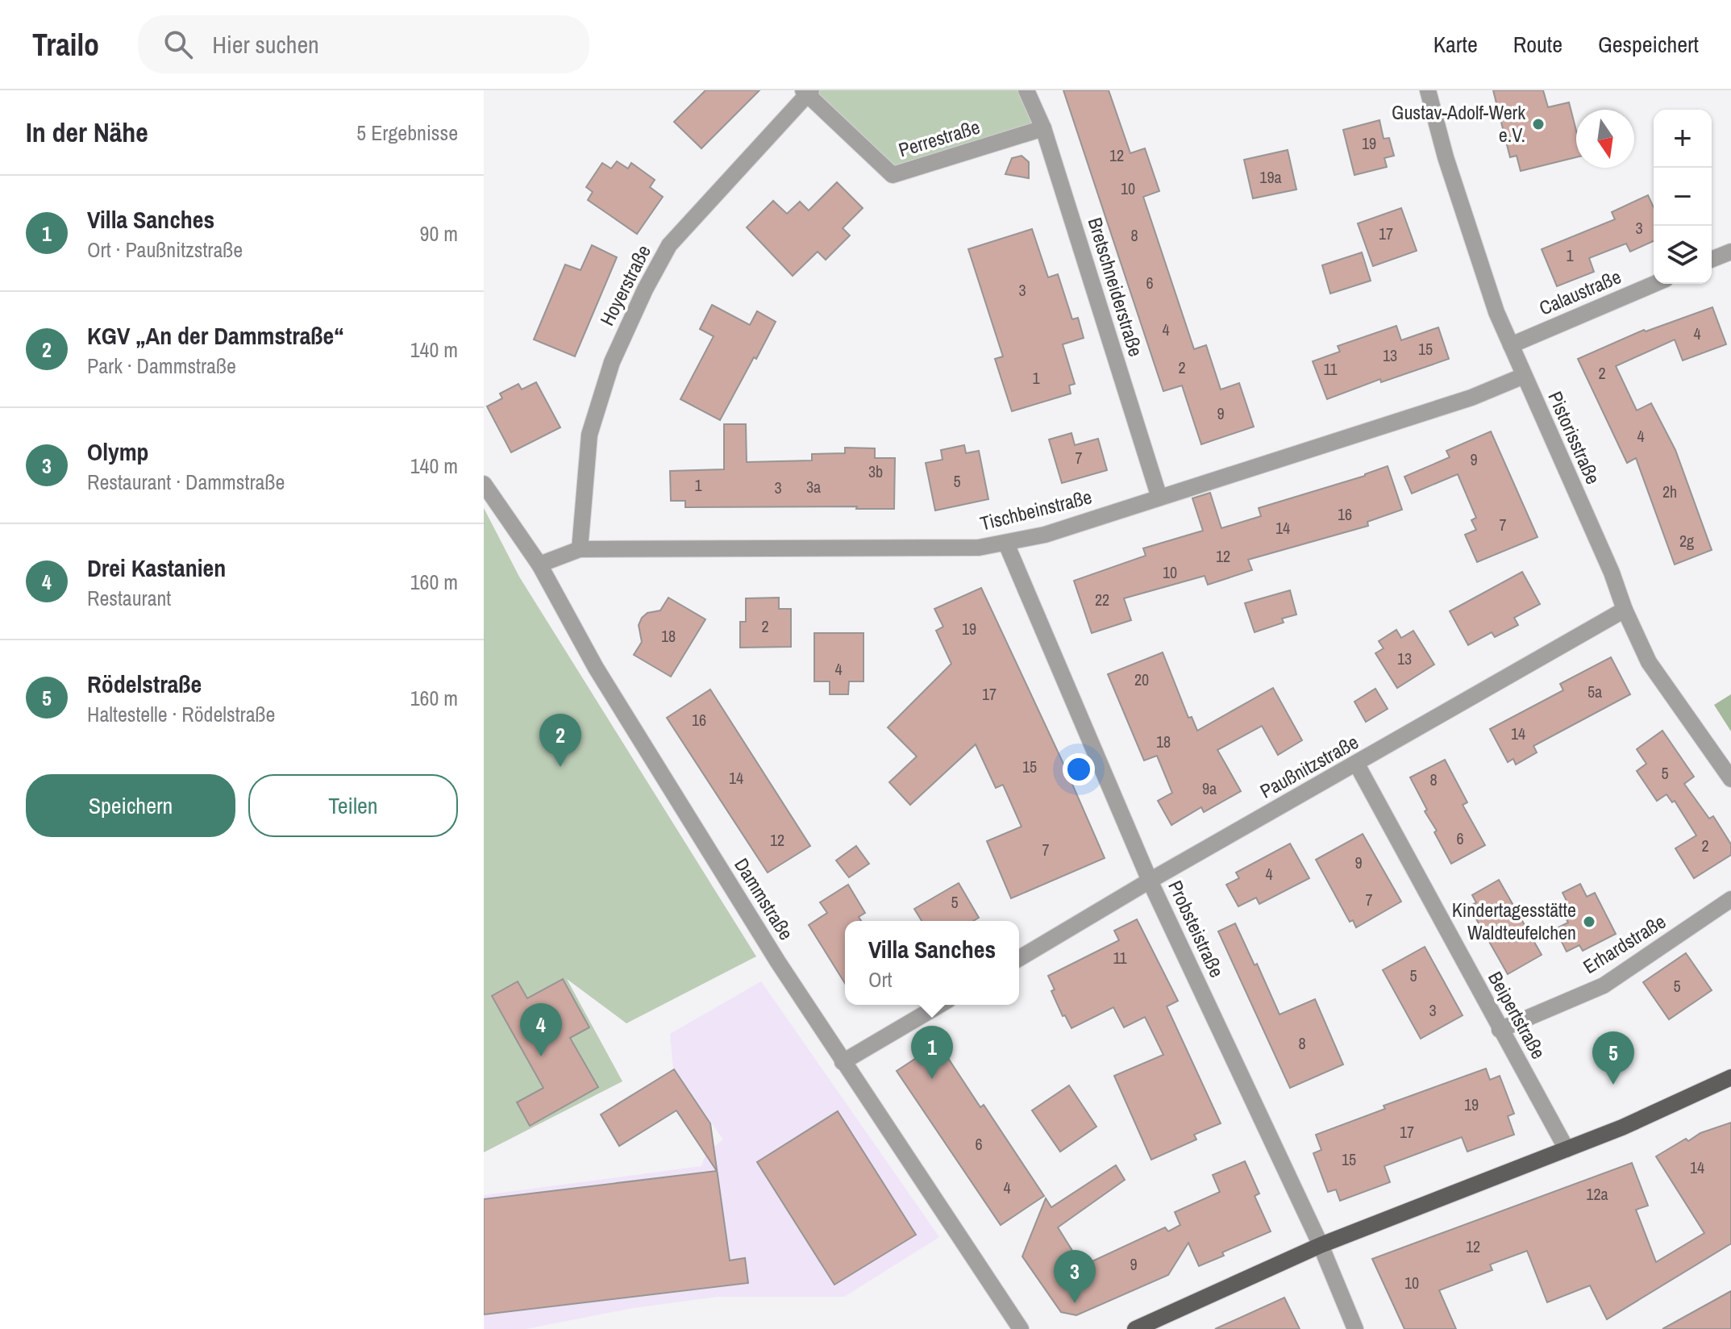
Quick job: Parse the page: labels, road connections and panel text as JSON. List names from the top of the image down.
{
  "streets": {
    "street": [
      "Perrestraße",
      "Hoyerstraße",
      "Bretschneiderstraße",
      "Calaustraße",
      "Pistorisstraße",
      "Tischbeinstraße",
      "Paußnitzstraße",
      "Dammstraße",
      "Probsteistraße",
      "Erhardstraße",
      "Beipertstraße"
    ]
  },
  "crossings": [
    ["Perrestraße", "Hoyerstraße"],
    ["Perrestraße", "Bretschneiderstraße"],
    ["Hoyerstraße", "Tischbeinstraße"],
    ["Bretschneiderstraße", "Tischbeinstraße"],
    ["Calaustraße", "Pistorisstraße"],
    ["Pistorisstraße", "Tischbeinstraße"],
    ["Pistorisstraße", "Paußnitzstraße"],
    ["Tischbeinstraße", "Dammstraße"],
    ["Tischbeinstraße", "Probsteistraße"],
    ["Paußnitzstraße", "Probsteistraße"],
    ["Paußnitzstraße", "Beipertstraße"],
    ["Erhardstraße", "Beipertstraße"]
  ],
  "places": ["Gustav-Adolf-Werk e.V.", "Kindertagesstätte Waldteufelchen"],
  "house_numbers": [
    "19",
    "12",
    "19a",
    "10",
    "3",
    "17",
    "8",
    "1",
    "6",
    "3",
    "4",
    "4",
    "15",
    "13",
    "2",
    "11",
    "2",
    "1",
    "9",
    "4",
    "7",
    "9",
    "3b",
    "5",
    "1",
    "3a",
    "3",
    "2h",
    "16",
    "7",
    "14",
    "2g",
    "12",
    "10",
    "22",
    "2",
    "19",
    "18",
    "13",
    "4",
    "20",
    "5a",
    "17",
    "16",
    "14",
    "18",
    "15",
    "5",
    "14",
    "8",
    "9a",
    "6",
    "12",
    "2",
    "7",
    "9",
    "4",
    "7",
    "5",
    "11",
    "5",
    "5",
    "3",
    "8",
    "19",
    "17",
    "6",
    "15",
    "14",
    "4",
    "12a",
    "12",
    "9",
    "10"
  ],
  "north": "bottom",
  "page": {
    "header": "Trailo",
    "search": "Hier suchen",
    "nav": ["Karte", "Route", "Gespeichert"],
    "heading": ["In der Nähe", "5 Ergebnisse"],
    "map_buttons": ["+", "−"],
    "list": [
      {
        "mark": "1",
        "name": "Villa Sanches",
        "note": "Ort · Paußnitzstraße",
        "value": "90 m"
      },
      {
        "mark": "2",
        "name": "KGV „An der Dammstraße“",
        "note": "Park · Dammstraße",
        "value": "140 m"
      },
      {
        "mark": "3",
        "name": "Olymp",
        "note": "Restaurant · Dammstraße",
        "value": "140 m"
      },
      {
        "mark": "4",
        "name": "Drei Kastanien",
        "note": "Restaurant",
        "value": "160 m"
      },
      {
        "mark": "5",
        "name": "Rödelstraße",
        "note": "Haltestelle · Rödelstraße",
        "value": "160 m"
      }
    ],
    "pins": [
      "2",
      "4",
      "1",
      "5",
      "3"
    ],
    "buttons": ["Speichern", "Teilen"],
    "popup": ["Villa Sanches", "Ort"]
  }
}
